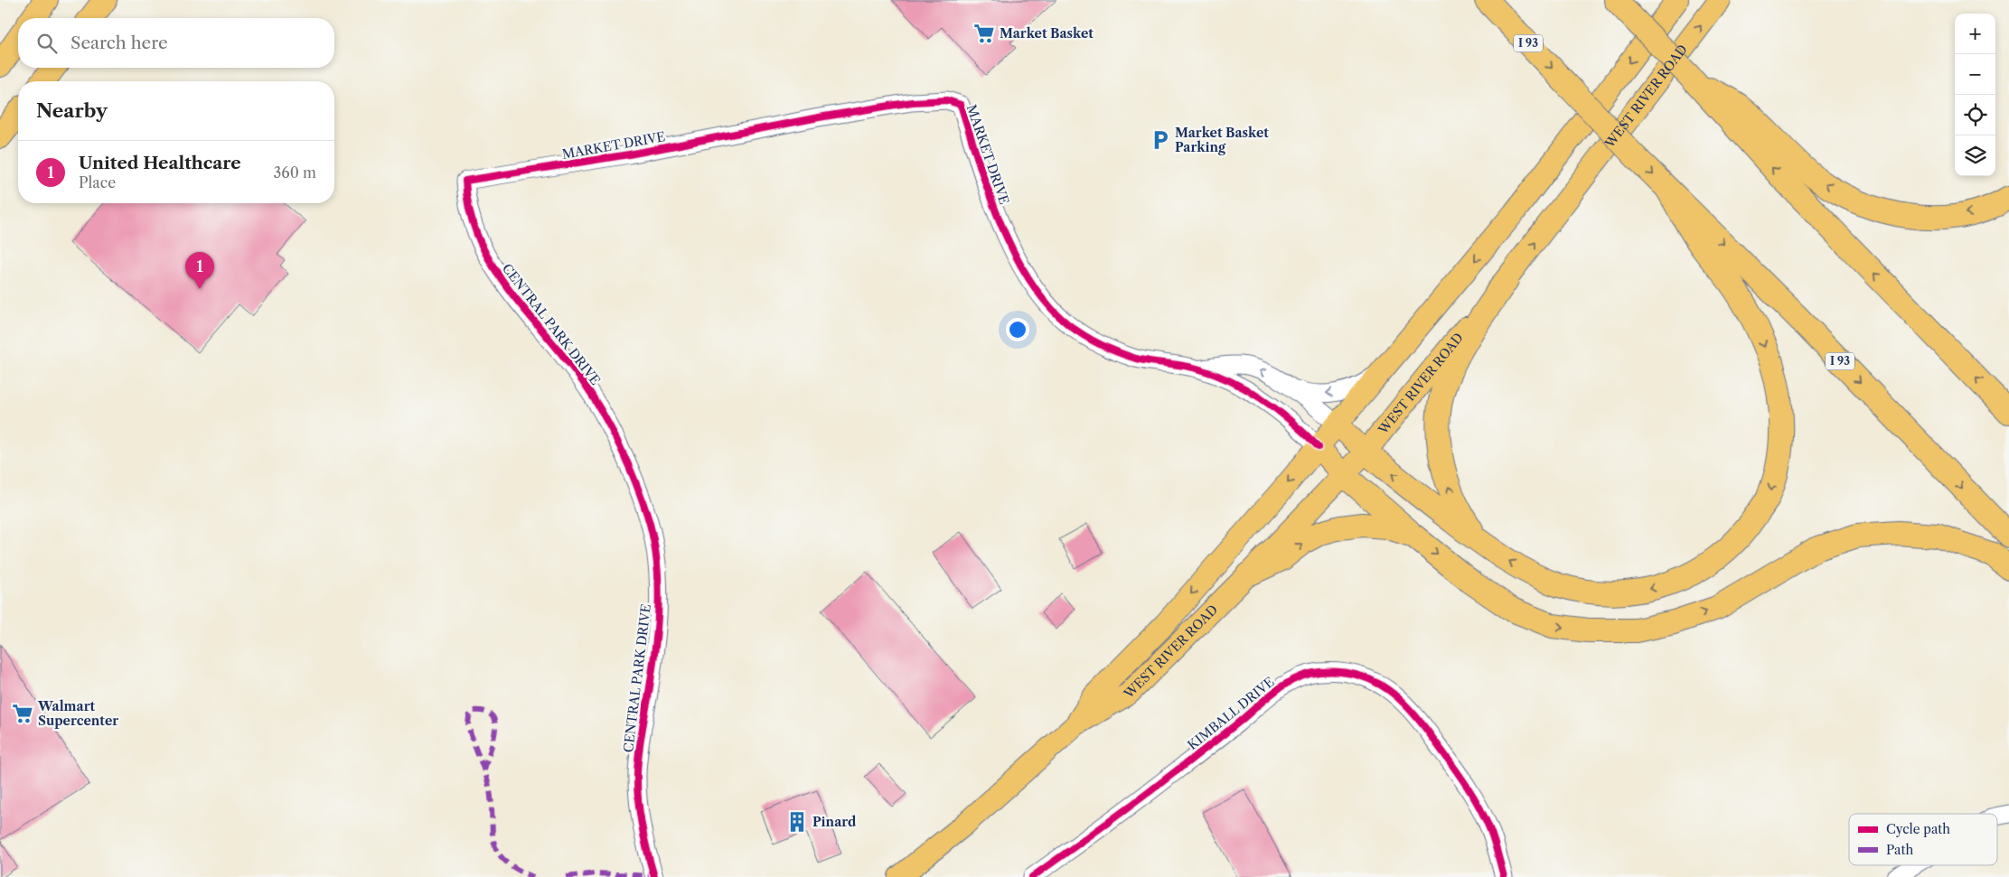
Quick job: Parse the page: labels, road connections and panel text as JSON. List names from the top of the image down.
{
  "streets": {
    "highway": ["I 93"],
    "main road": ["WEST RIVER ROAD"],
    "street": ["MARKET DRIVE", "CENTRAL PARK DRIVE", "KIMBALL DRIVE"]
  },
  "crossings": [
    ["WEST RIVER ROAD", "MARKET DRIVE"],
    ["MARKET DRIVE", "CENTRAL PARK DRIVE"]
  ],
  "places": {
    "supermarket": ["Market Basket", "Walmart Supercenter"],
    "parking": ["Market Basket Parking"],
    "building": ["Pinard"]
  },
  "legend": ["Cycle path", "Path"],
  "page": {
    "map_buttons": ["+", "−"],
    "search": "Search here",
    "heading": "Nearby",
    "list": [
      {
        "mark": "1",
        "name": "United Healthcare",
        "note": "Place",
        "value": "360 m"
      }
    ],
    "pins": "1"
  }
}
